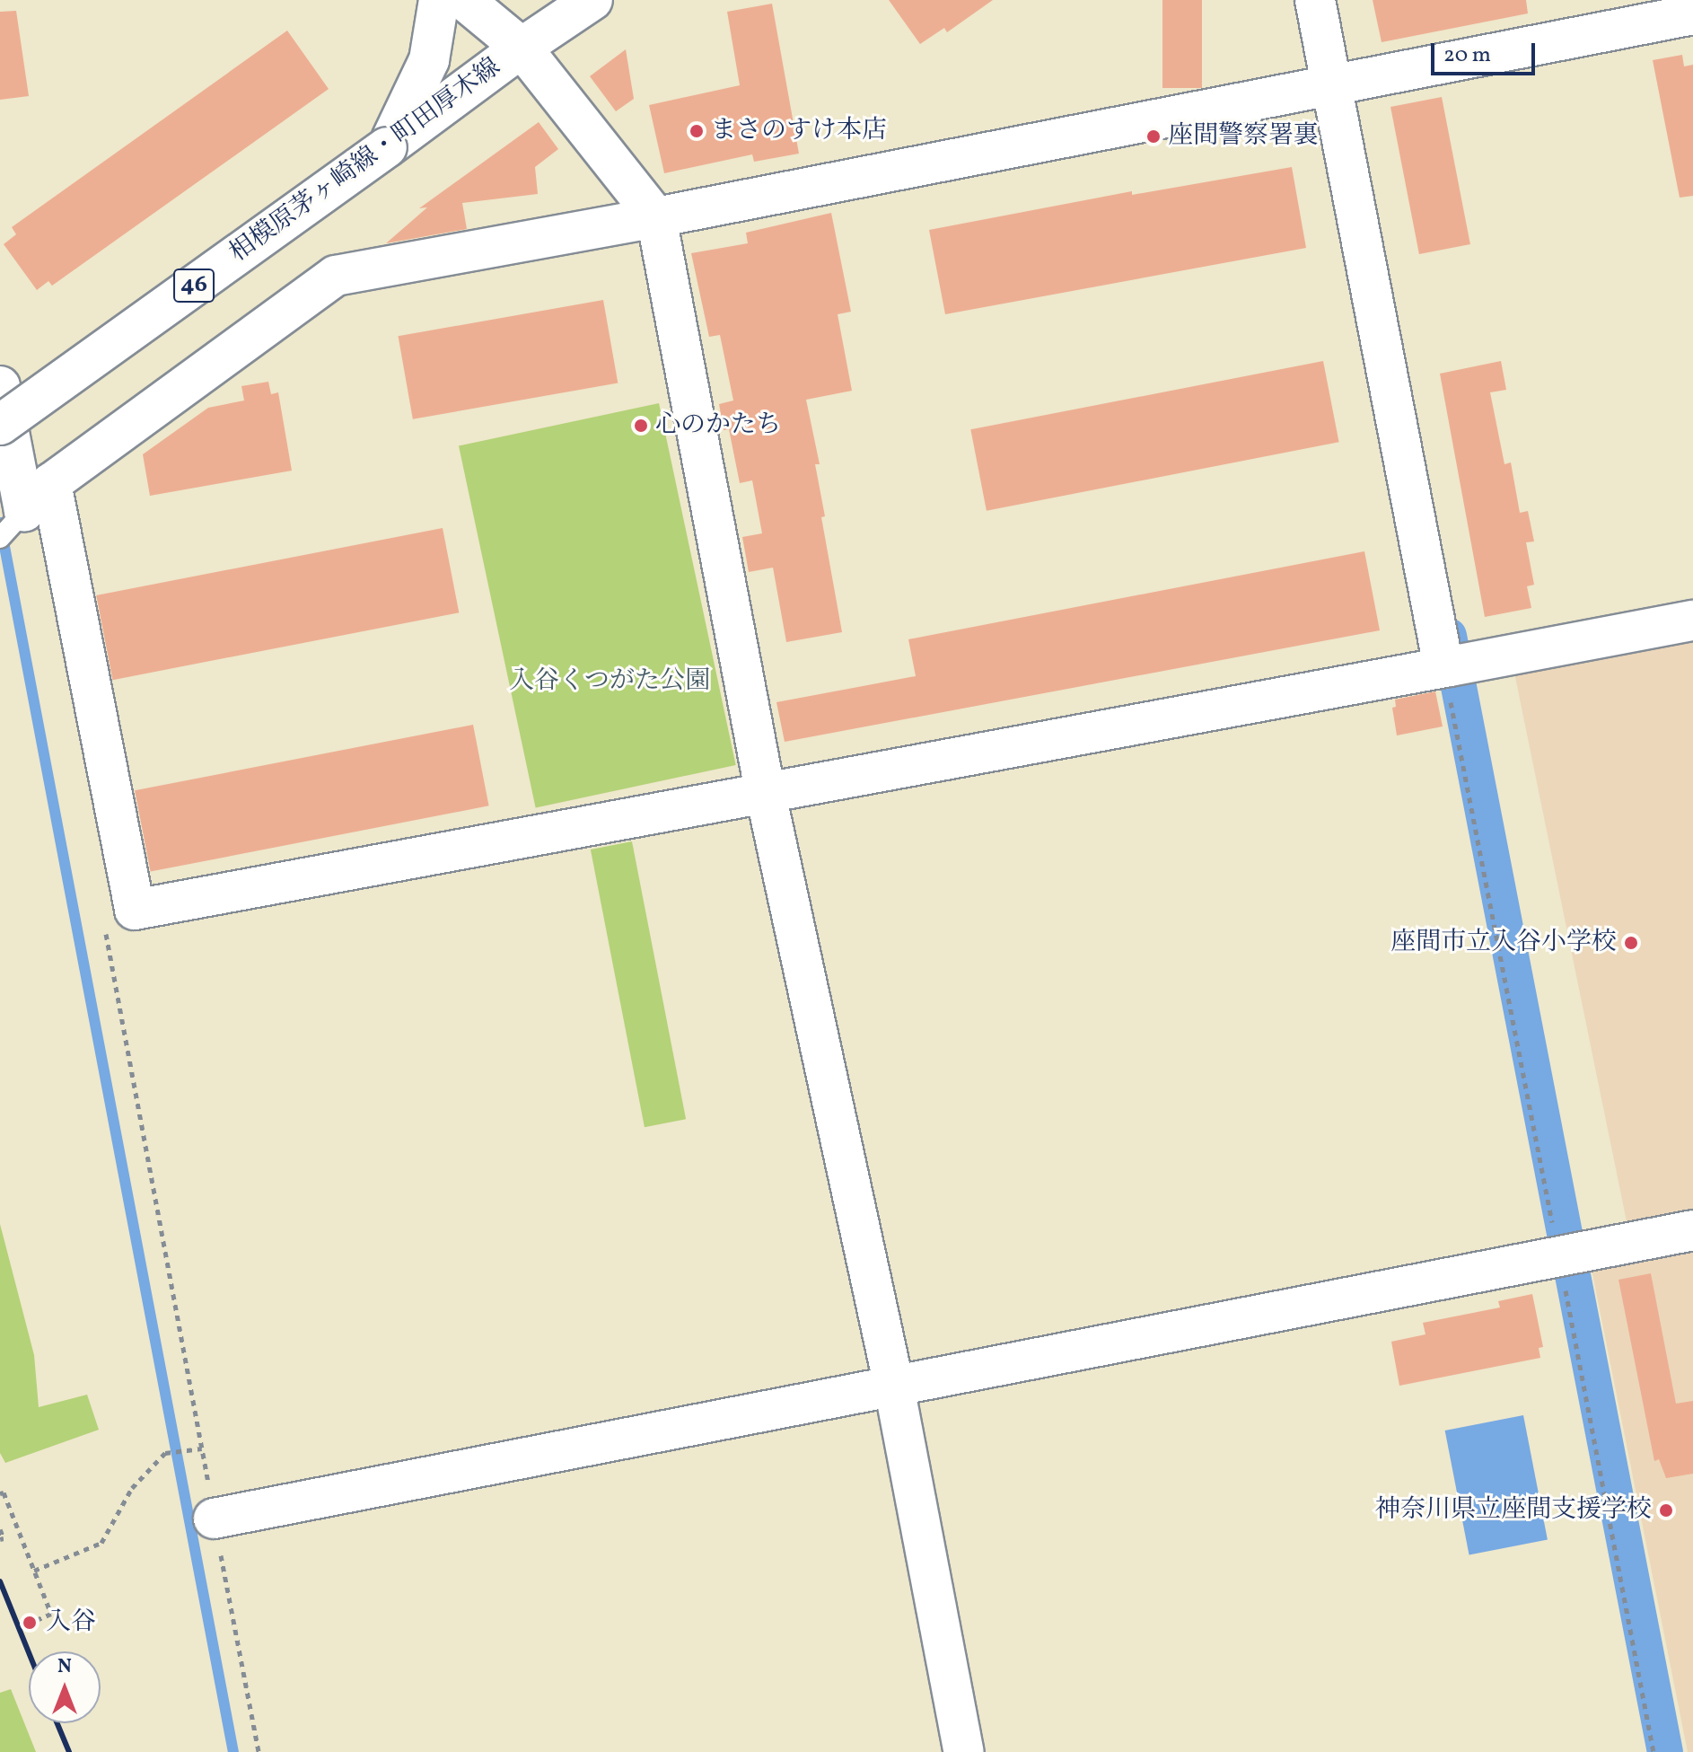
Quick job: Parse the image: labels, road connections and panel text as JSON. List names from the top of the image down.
{
  "streets": {
    "street": ["相模原茅ヶ崎線・町田厚木線", "46"]
  },
  "parks": ["入谷くつがた公園"],
  "places": [
    "まさのすけ本店",
    "座間警察署裏",
    "心のかたち",
    "座間市立入谷小学校",
    "神奈川県立座間支援学校",
    "入谷"
  ],
  "scale_bar": "20 m",
  "north": "top"
}
